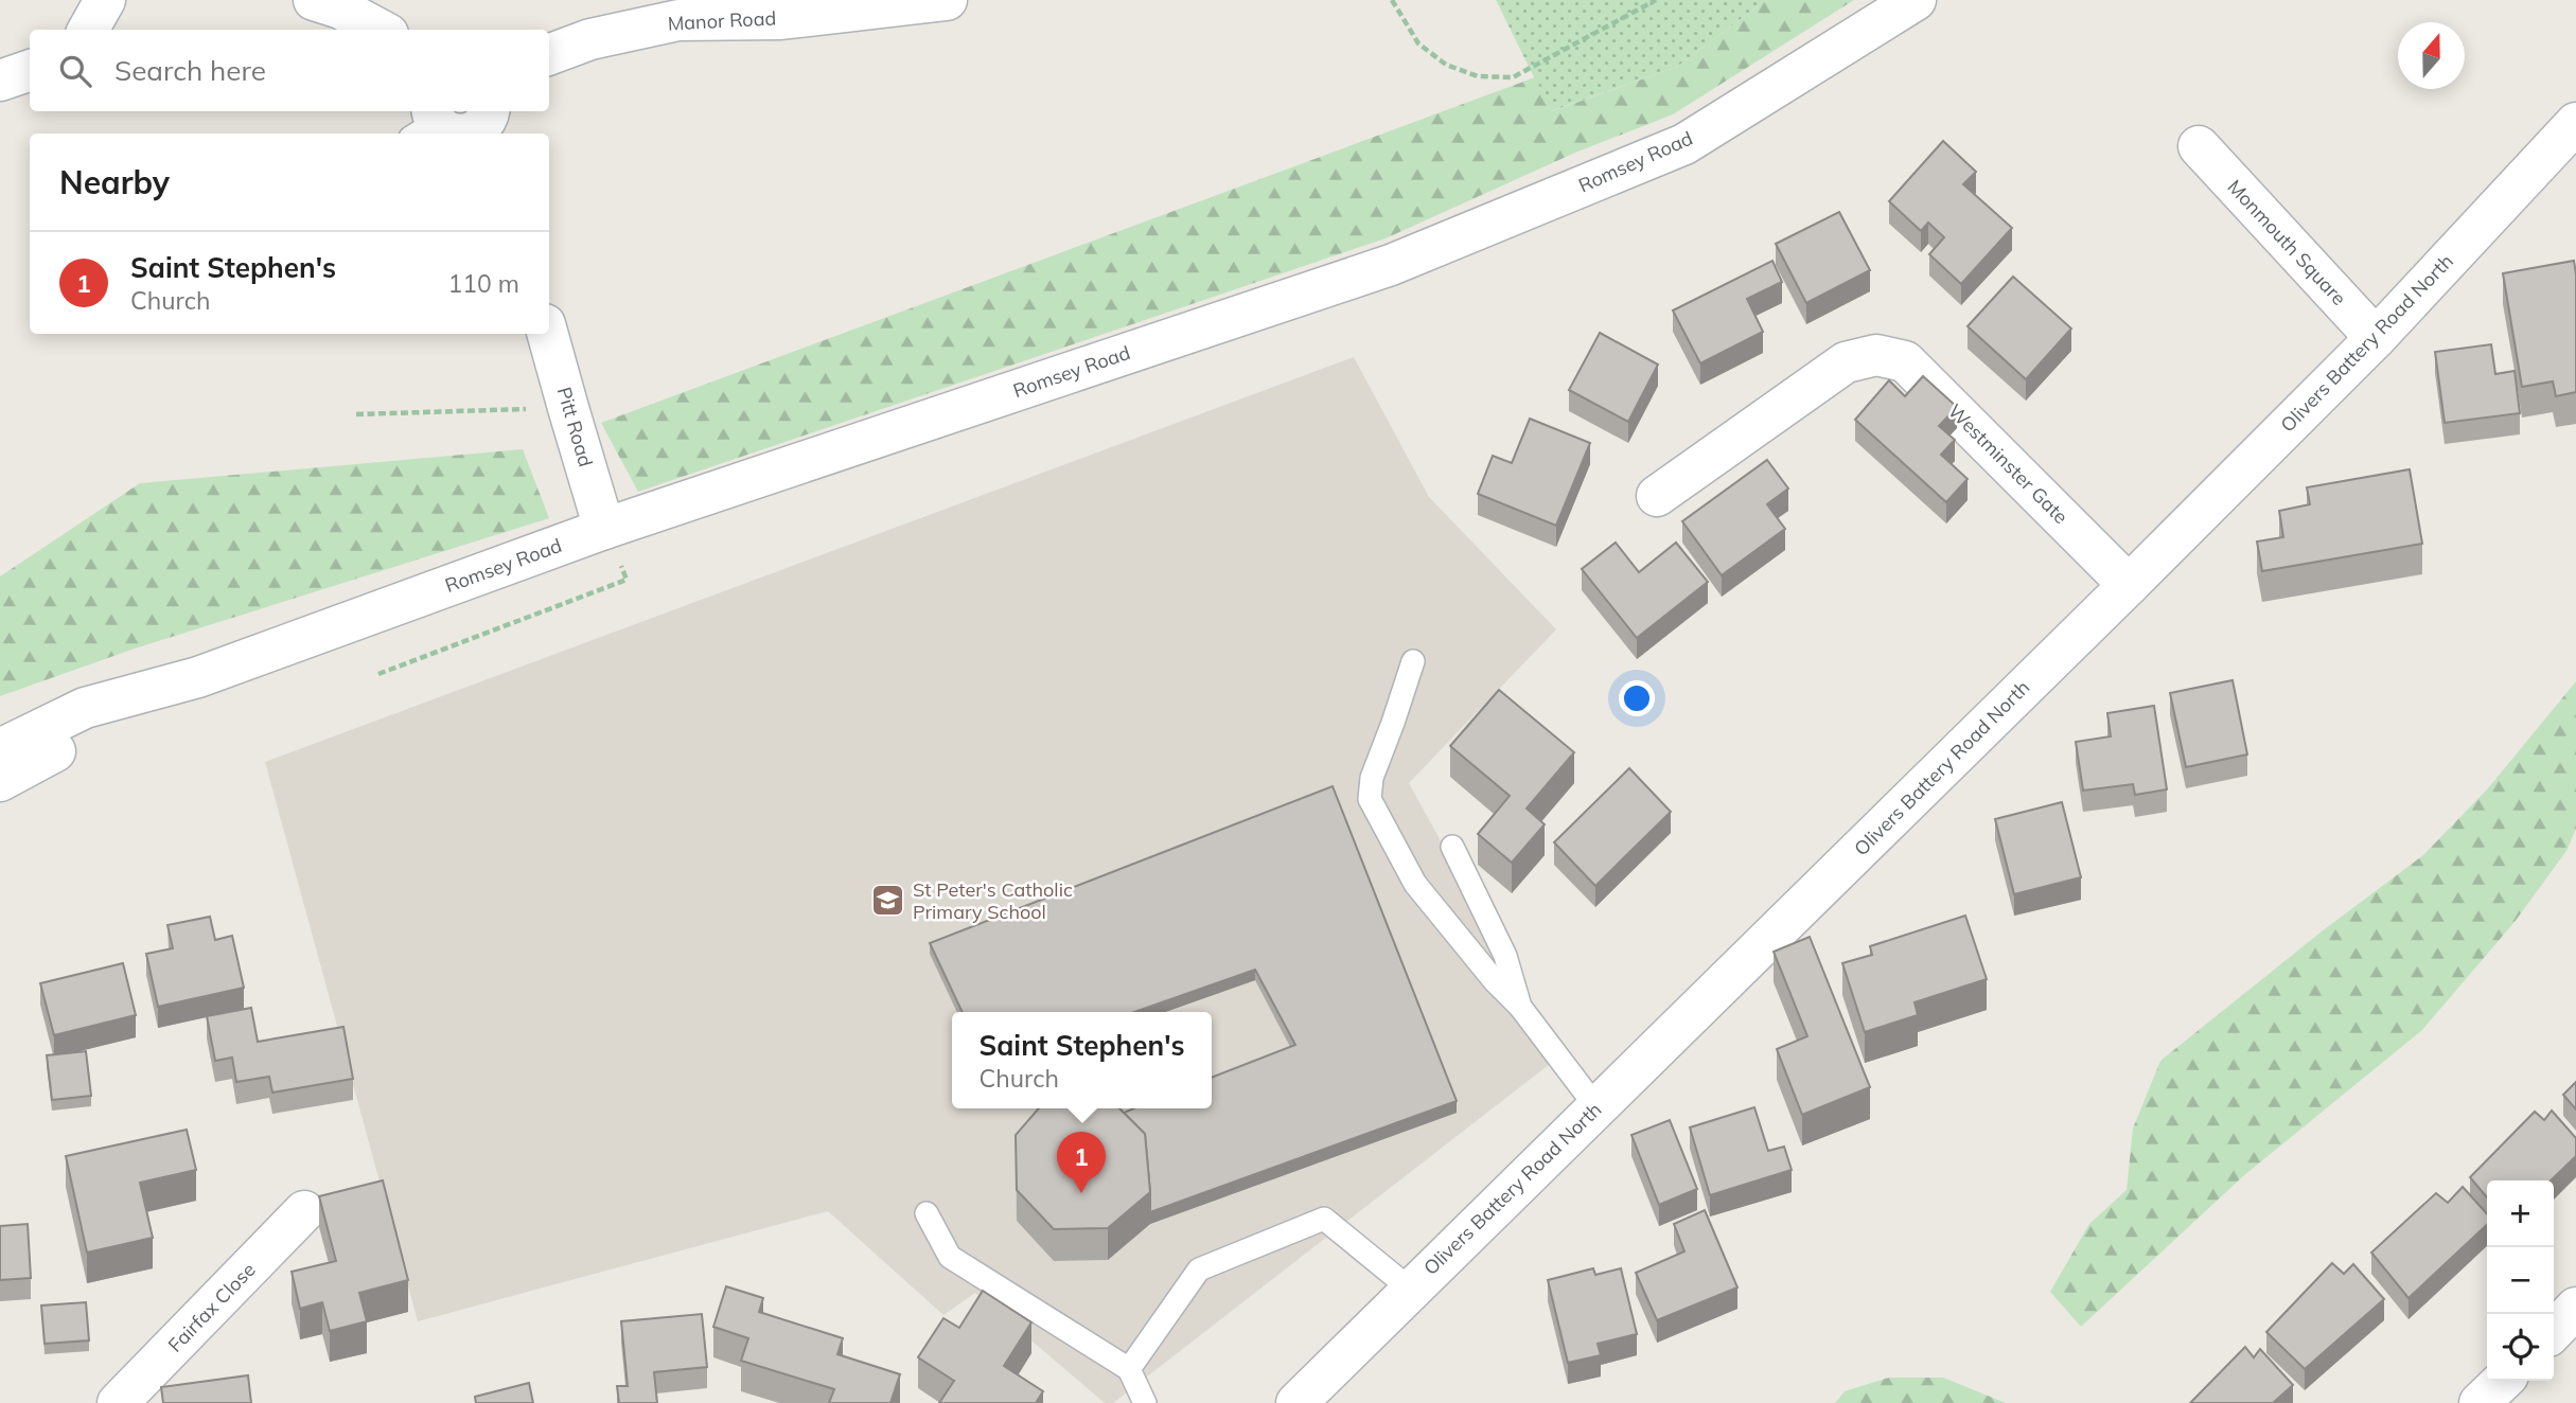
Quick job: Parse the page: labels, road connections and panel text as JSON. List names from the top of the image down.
{
  "streets": {
    "street": [
      "Manor Road",
      "Romsey Road",
      "Monmouth Square",
      "Olivers Battery Road North",
      "Pitt Road",
      "Westminster Gate",
      "Fairfax Close"
    ]
  },
  "crossings": [
    ["Romsey Road", "Pitt Road"],
    ["Monmouth Square", "Olivers Battery Road North"],
    ["Olivers Battery Road North", "Westminster Gate"]
  ],
  "places": {
    "school or university": ["St Peter's Catholic Primary School"]
  },
  "north": "top",
  "page": {
    "search": "Search here",
    "heading": "Nearby",
    "list": [
      {
        "mark": "1",
        "name": "Saint Stephen's",
        "note": "Church",
        "value": "110 m"
      }
    ],
    "popup": ["Saint Stephen's", "Church"],
    "pins": "1",
    "map_buttons": ["+", "−"]
  }
}
